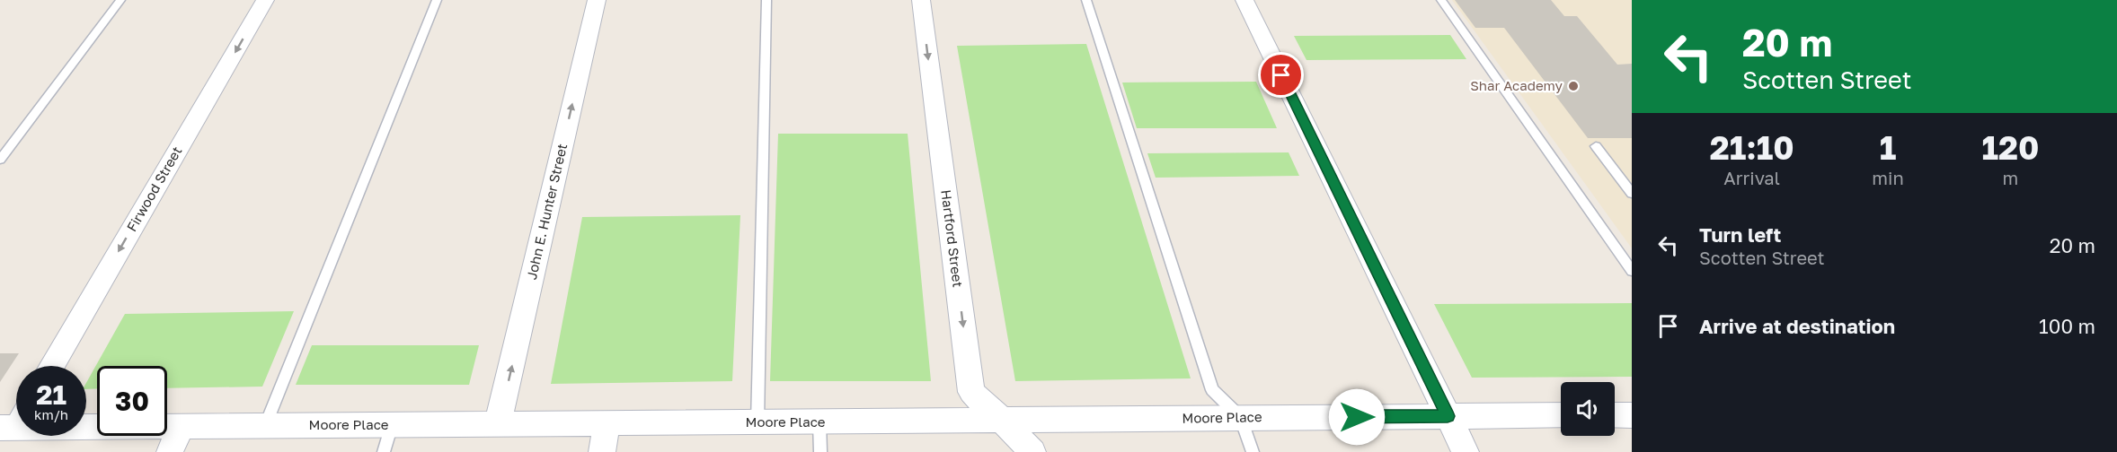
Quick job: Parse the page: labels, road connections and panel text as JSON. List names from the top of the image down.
{
  "streets": {
    "street": [
      "Firwood Street",
      "John E. Hunter Street",
      "Hartford Street",
      "Moore Place"
    ]
  },
  "crossings": [
    ["John E. Hunter Street", "Moore Place"],
    ["Hartford Street", "Moore Place"]
  ],
  "one_way": ["Firwood Street", "John E. Hunter Street", "Hartford Street"],
  "places": ["Shar Academy"],
  "page": {
    "turn": ["20 m", "Scotten Street"],
    "eta": [
      "21:10",
      "Arrival",
      "1",
      "min",
      "120",
      "m"
    ],
    "list": [
      {
        "name": "Turn left",
        "note": "Scotten Street",
        "value": "20 m"
      },
      {
        "name": "Arrive at destination",
        "value": "100 m"
      }
    ],
    "speed": "21 km/h",
    "limit": "30"
  }
}
